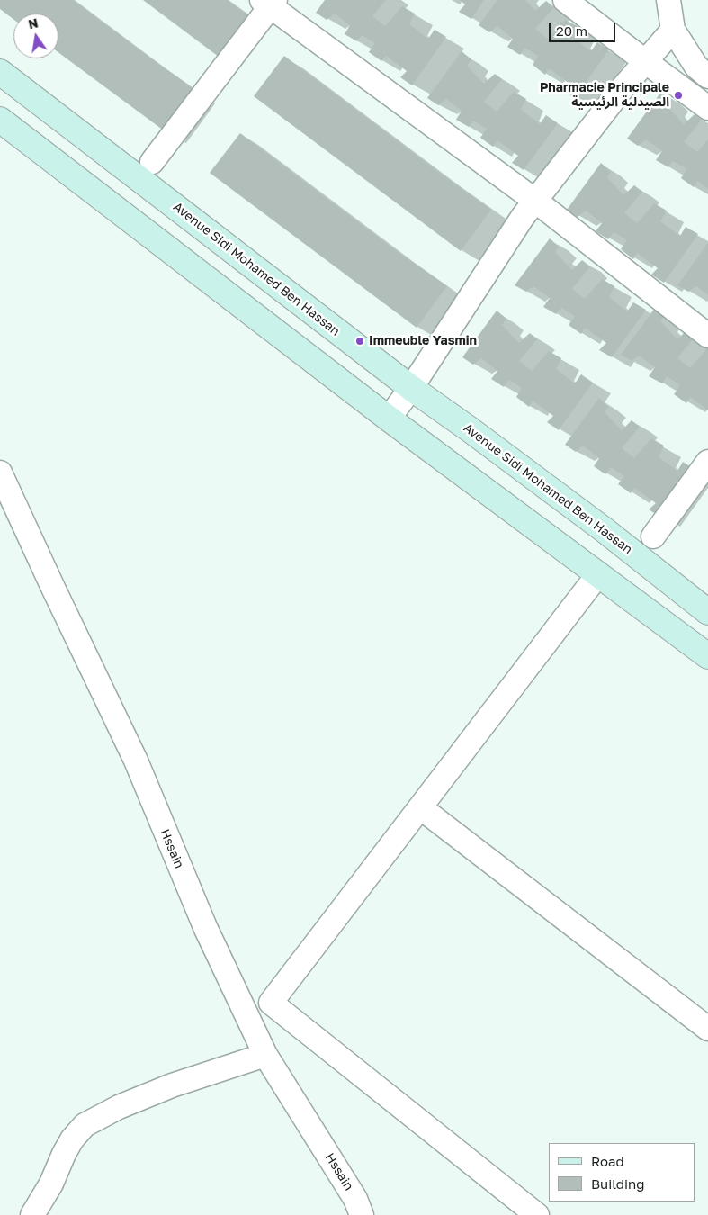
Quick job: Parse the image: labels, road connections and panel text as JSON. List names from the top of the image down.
{
  "streets": {
    "street": ["Avenue Sidi Mohamed Ben Hassan", "Hssain"]
  },
  "places": ["Pharmacie Principale الصيدلية الرئيسية", "Immeuble Yasmin"],
  "legend": ["Road", "Building"],
  "scale_bar": "20 m",
  "north": "top"
}
